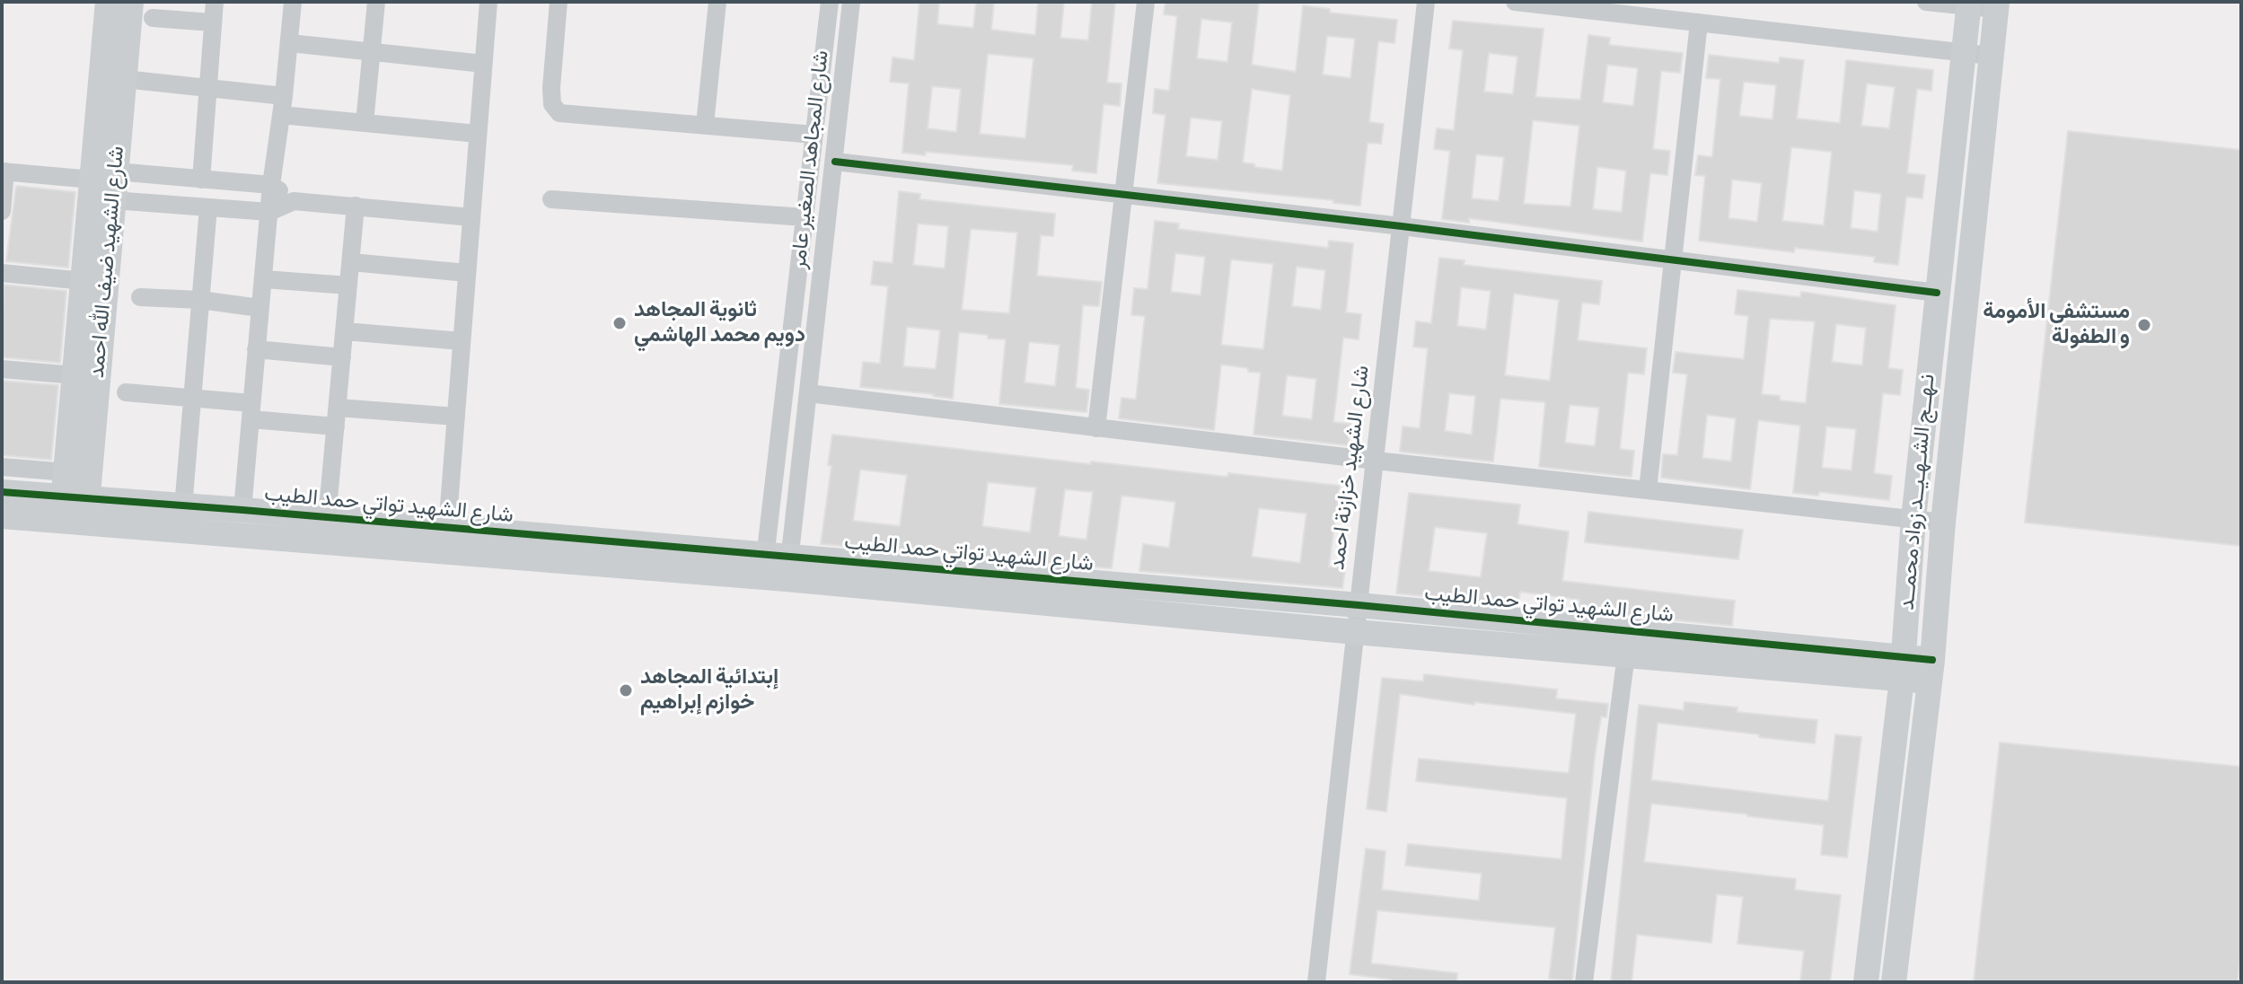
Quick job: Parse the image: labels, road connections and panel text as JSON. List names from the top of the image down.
{
  "streets": {
    "street": [
      "شارع المجاهد الصغير عامر",
      "شارع الشهيد ضيف الله احمد",
      "شارع الشهيد خزازنة احمد",
      "نـهــج الشـهـيــد زواد محمــد",
      "شارع الشهيد تواتي حمد الطيب"
    ]
  },
  "crossings": [
    ["شارع المجاهد الصغير عامر", "شارع الشهيد تواتي حمد الطيب"],
    ["شارع الشهيد ضيف الله احمد", "شارع الشهيد تواتي حمد الطيب"],
    ["شارع الشهيد خزازنة احمد", "شارع الشهيد تواتي حمد الطيب"],
    ["نـهــج الشـهـيــد زواد محمــد", "شارع الشهيد تواتي حمد الطيب"]
  ],
  "places": ["ثانوية المجاهد دويم محمد الهاشمي", "مستشفى الأمومة و الطفولة", "إبتدائية المجاهد خوازم إبراهيم"]
}
